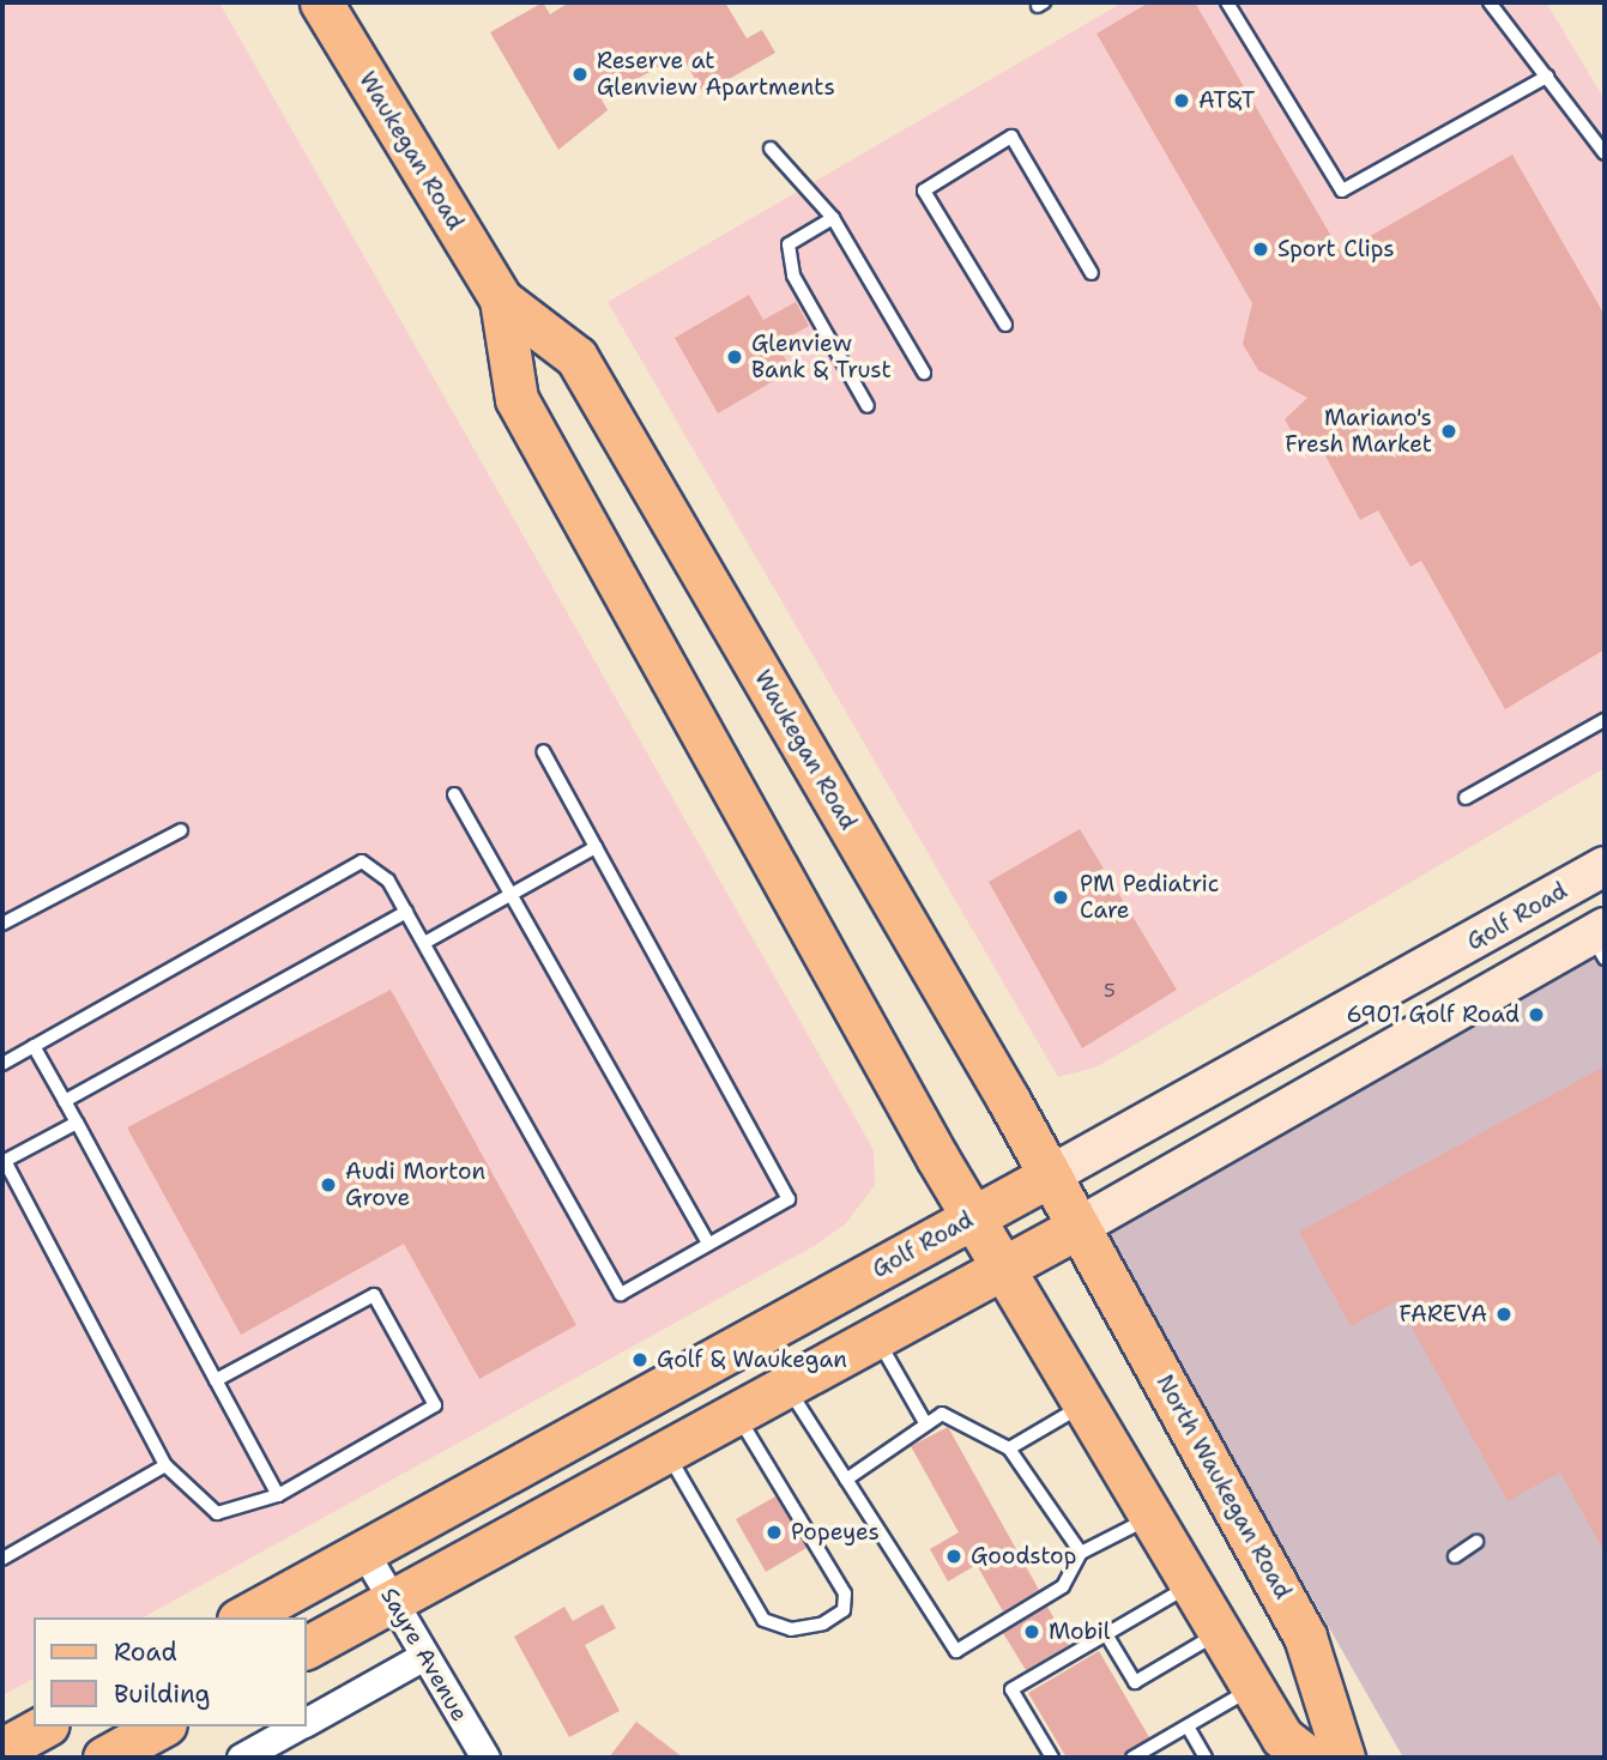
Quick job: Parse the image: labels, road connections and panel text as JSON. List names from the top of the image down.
{
  "streets": {
    "main road": ["Waukegan Road", "Golf Road", "North Waukegan Road"],
    "street": ["Sayre Avenue"]
  },
  "crossings": [
    ["Waukegan Road", "Golf Road"],
    ["Waukegan Road", "North Waukegan Road"],
    ["Golf Road", "Sayre Avenue"]
  ],
  "places": [
    "Reserve at Glenview Apartments",
    "AT&T",
    "Sport Clips",
    "Glenview Bank & Trust",
    "Mariano's Fresh Market",
    "PM Pediatric Care",
    "6901 Golf Road",
    "Audi Morton Grove",
    "FAREVA",
    "Golf & Waukegan",
    "Popeyes",
    "Goodstop",
    "Mobil"
  ],
  "house_numbers": ["5"],
  "legend": ["Road", "Building"]
}
